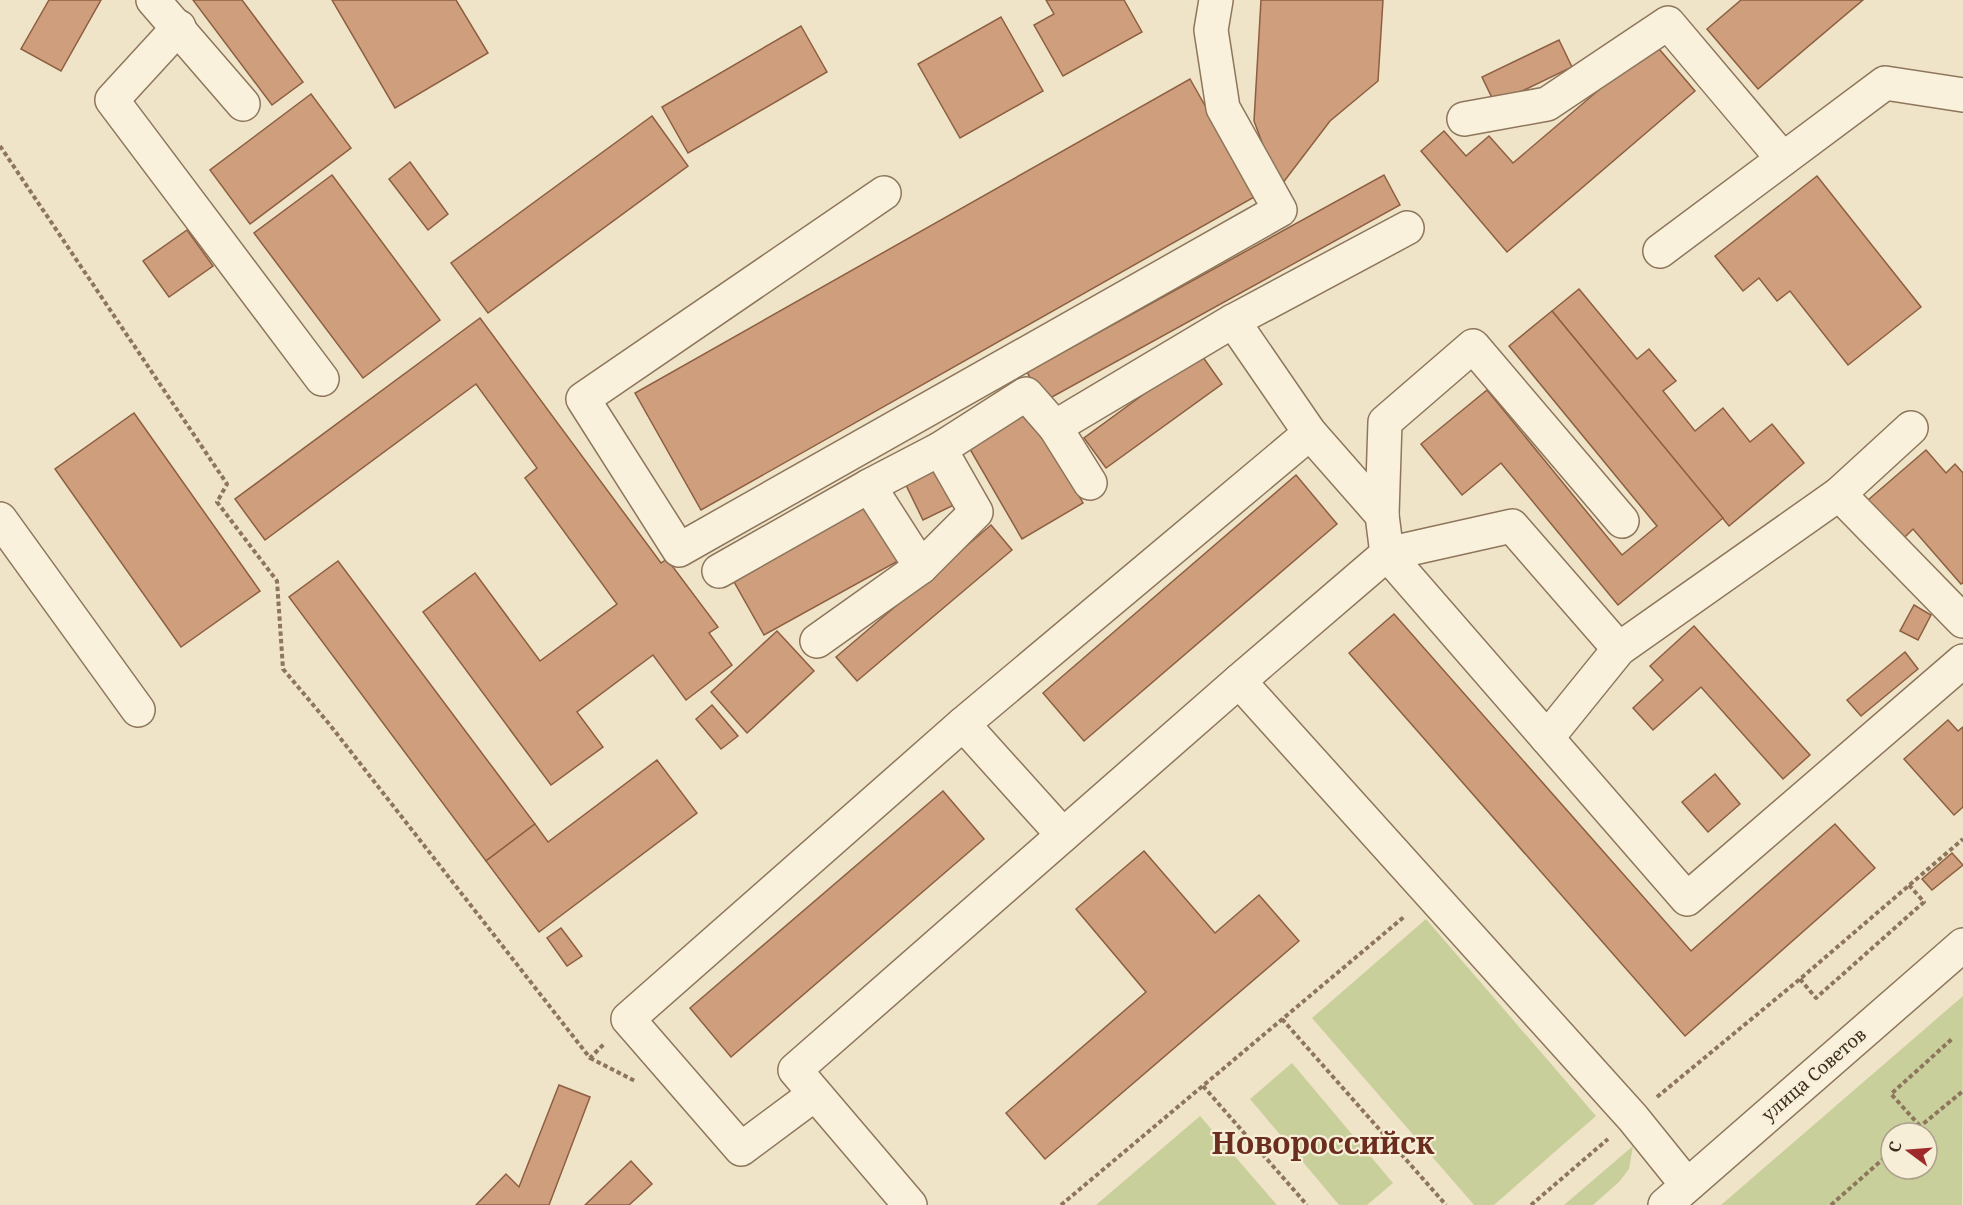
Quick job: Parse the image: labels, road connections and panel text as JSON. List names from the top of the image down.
{
  "streets": {
    "street": ["улица Советов"]
  },
  "districts": ["Новороссийск"],
  "north": "left"
}
